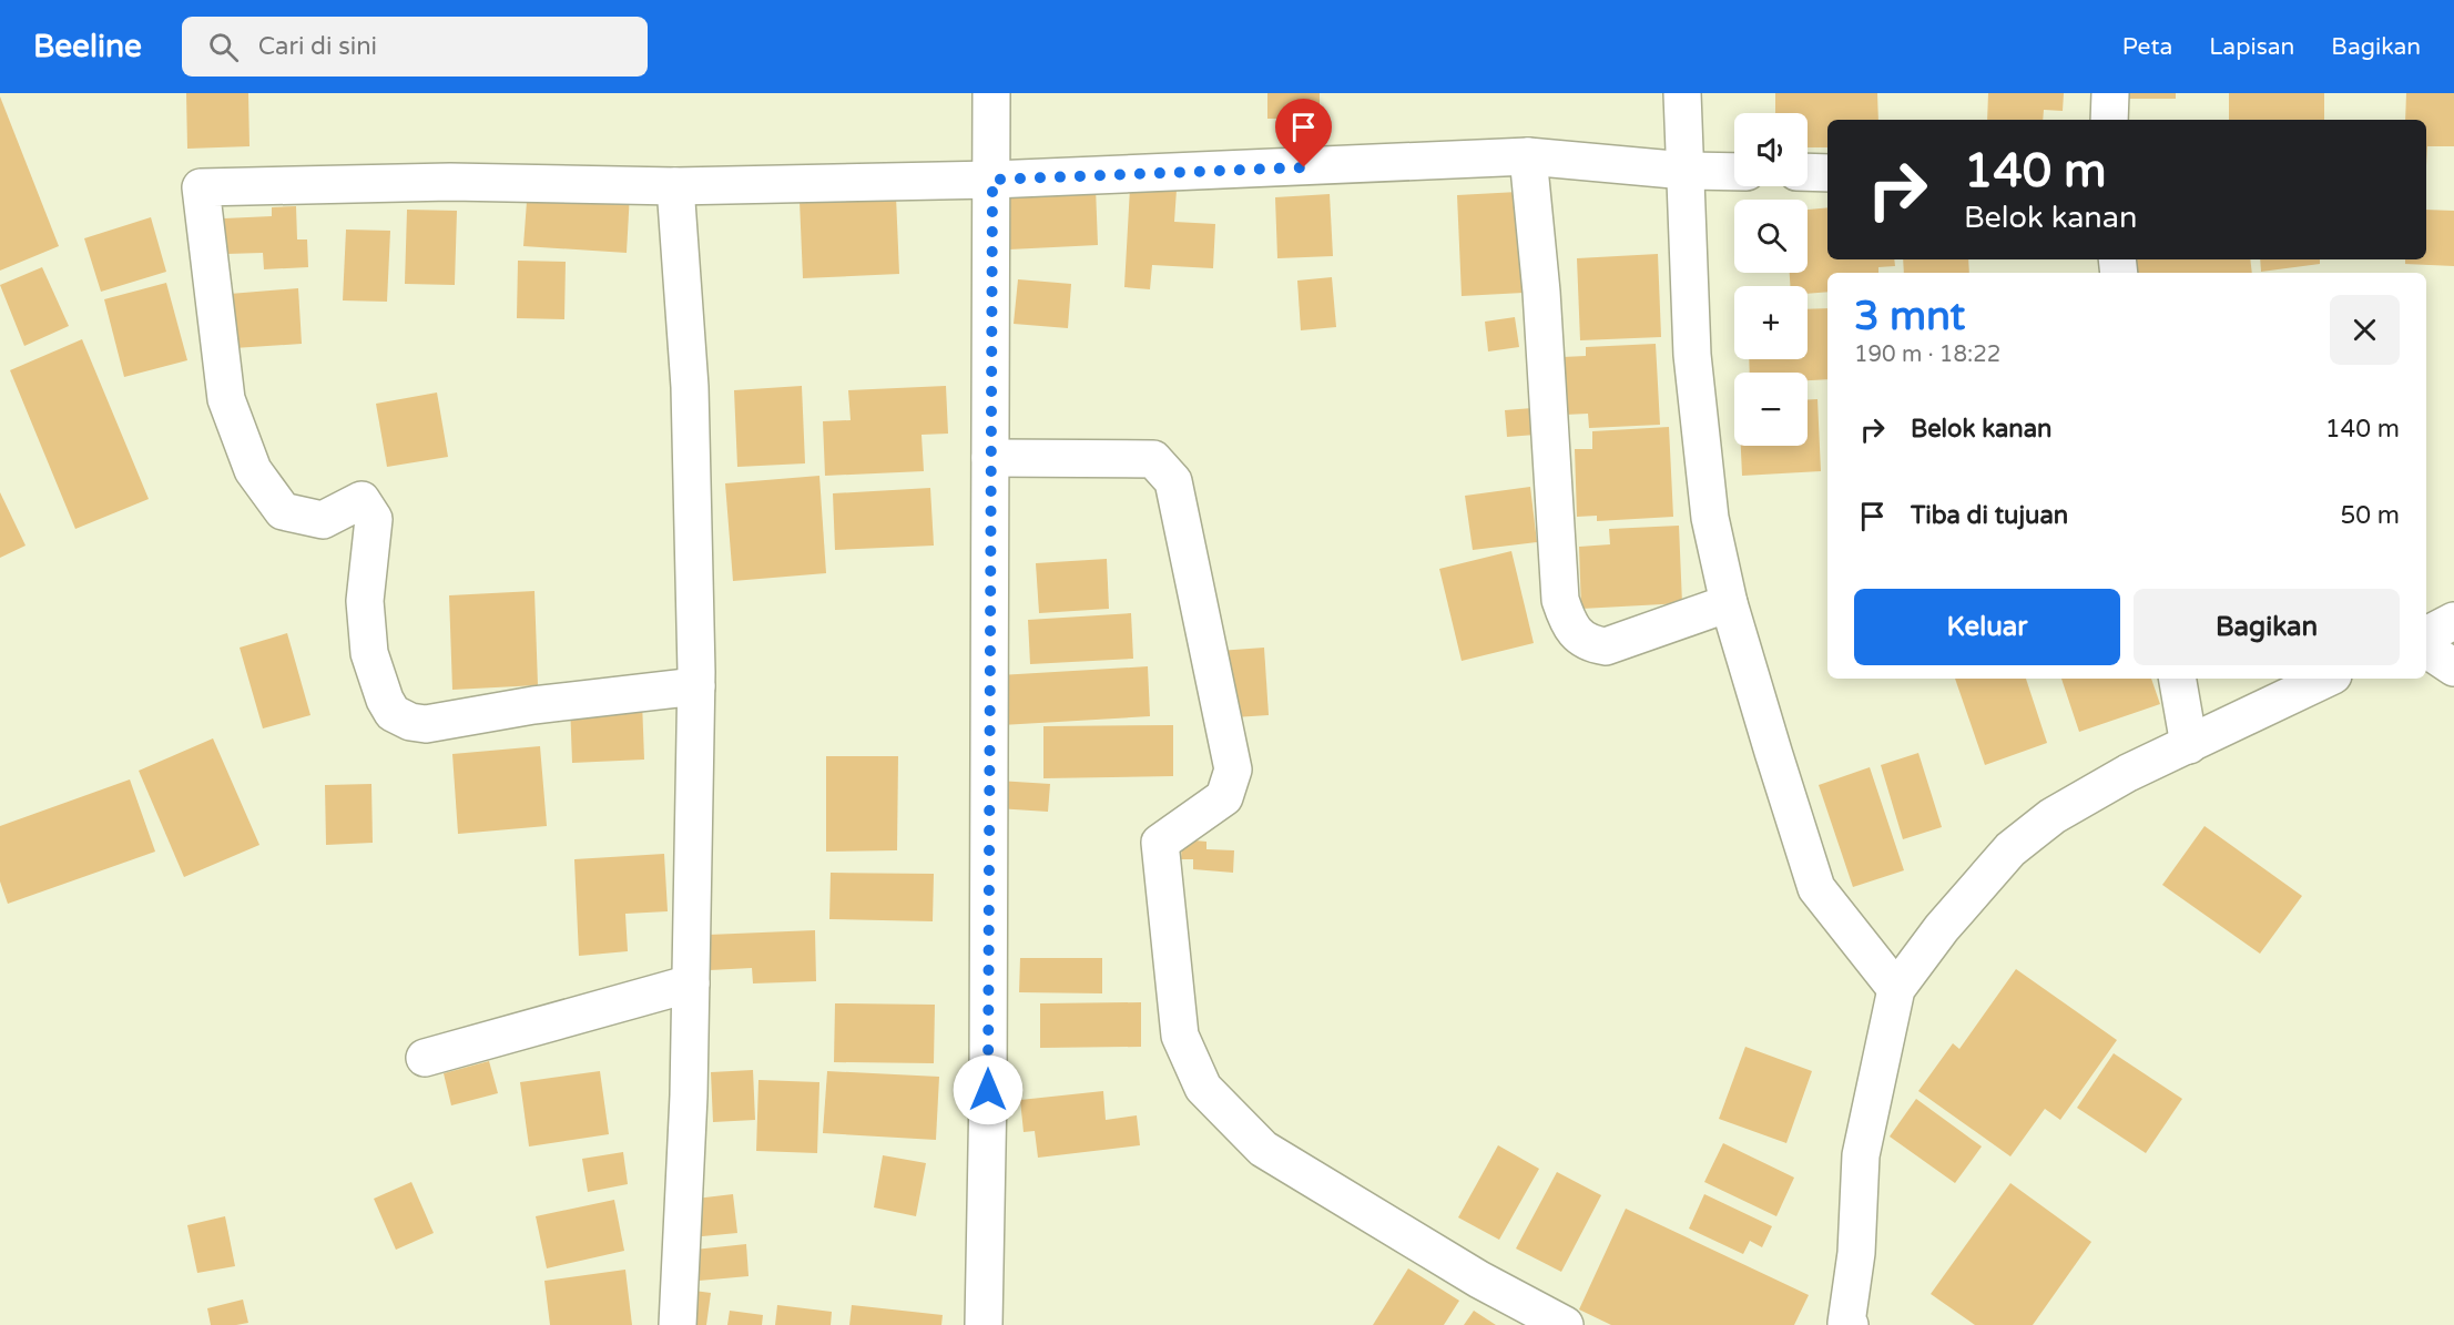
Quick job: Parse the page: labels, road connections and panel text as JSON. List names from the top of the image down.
{
  "page": {
    "header": "Beeline",
    "search": "Cari di sini",
    "nav": ["Peta", "Lapisan", "Bagikan"],
    "map_buttons": ["+", "−"],
    "turn": ["140 m", "Belok kanan"],
    "heading": ["3 mnt", "190 m · 18:22"],
    "list": [
      {
        "name": "Belok kanan",
        "value": "140 m"
      },
      {
        "name": "Tiba di tujuan",
        "value": "50 m"
      }
    ],
    "buttons": ["Keluar", "Bagikan"]
  }
}
